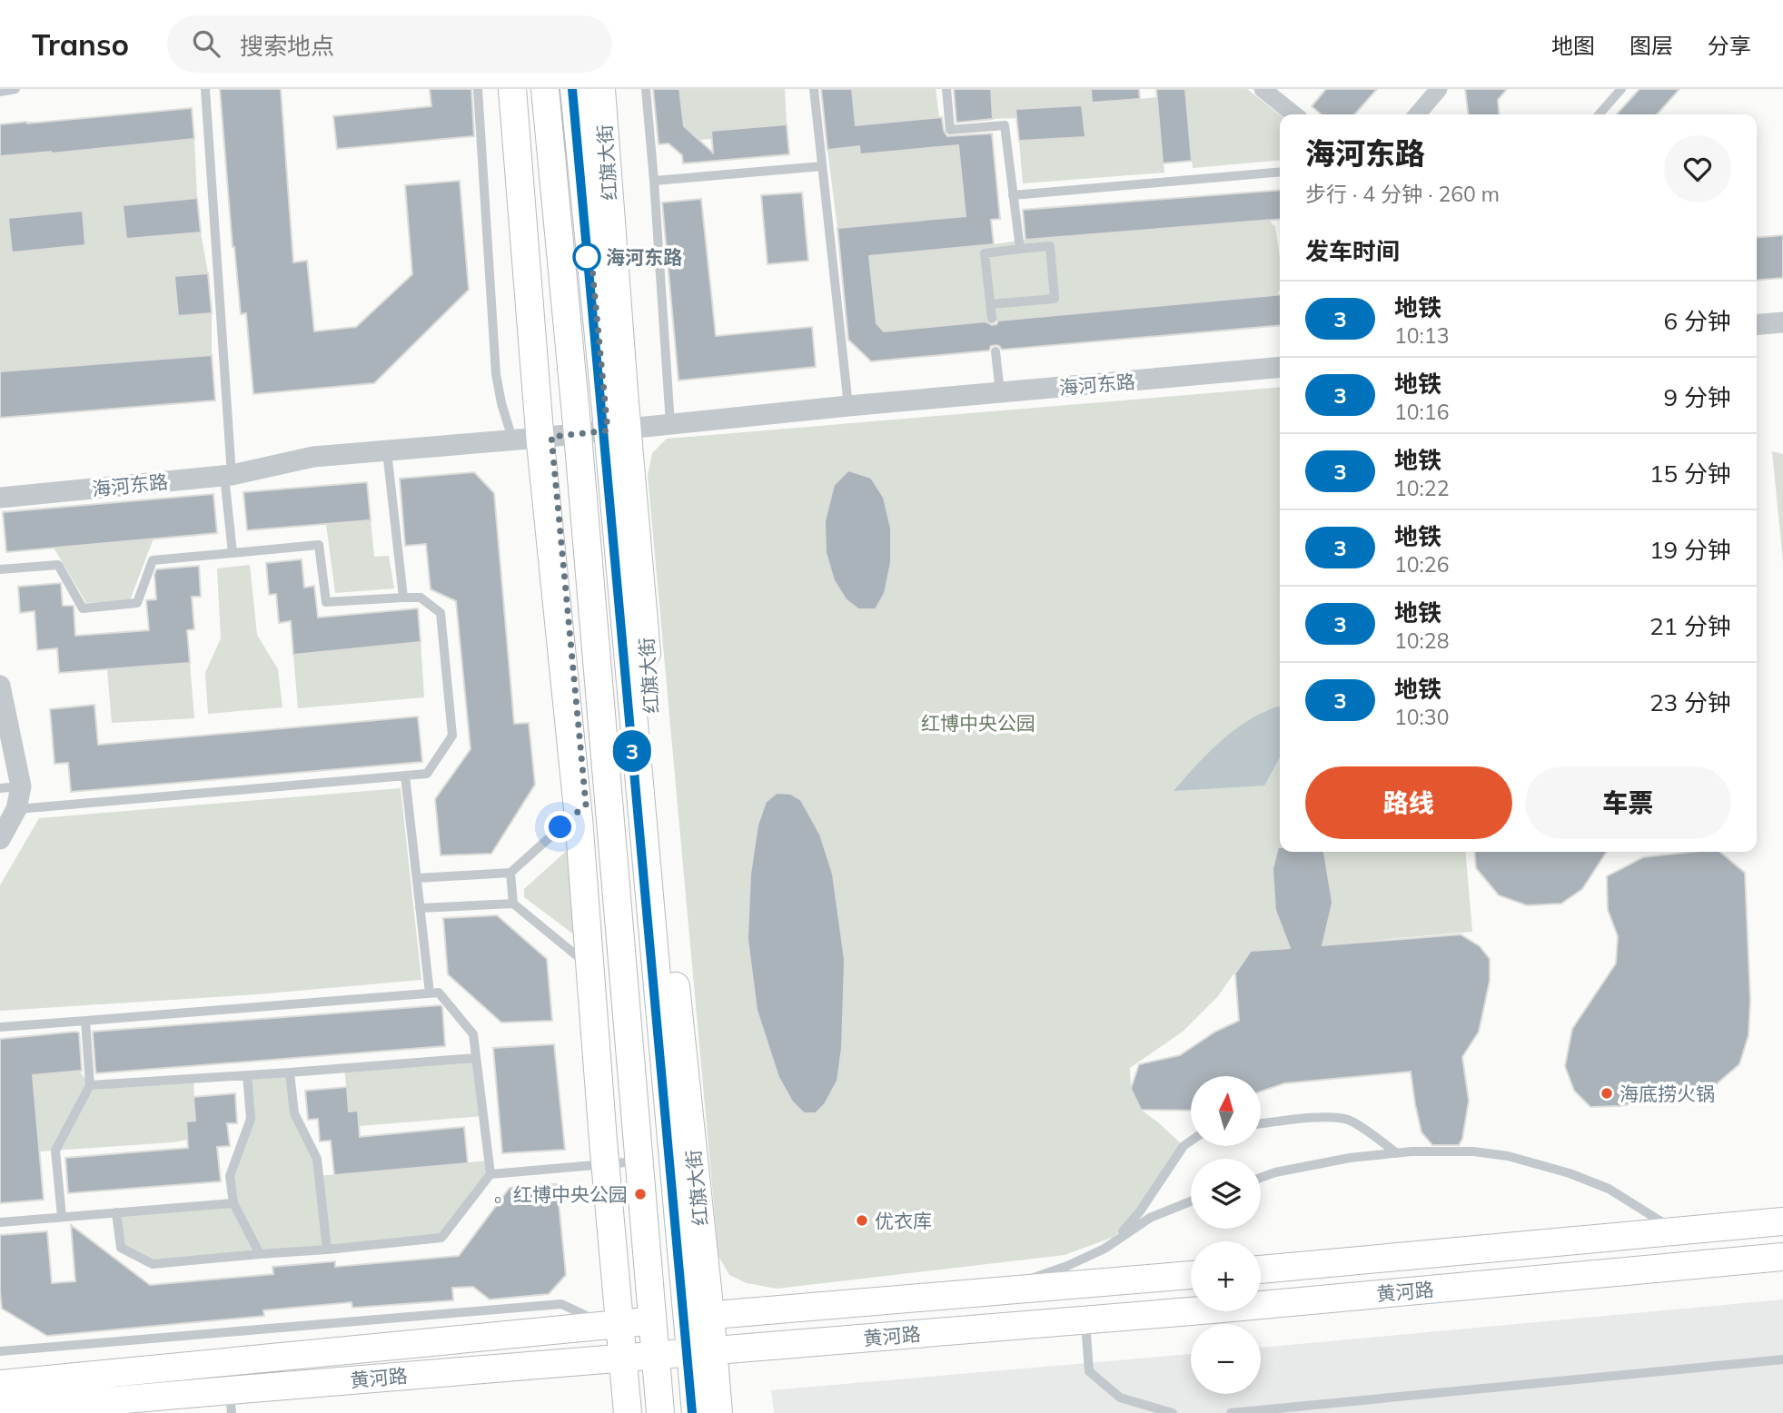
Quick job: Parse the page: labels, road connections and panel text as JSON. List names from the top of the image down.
{
  "streets": {
    "main road": ["红旗大街", "黄河路"],
    "street": ["海河东路"]
  },
  "crossings": [
    ["红旗大街", "海河东路"],
    ["红旗大街", "黄河路"]
  ],
  "parks": ["红博中央公园"],
  "places": [
    "海河东路",
    "海底捞火锅",
    "。红博中央公园",
    "优衣库"
  ],
  "lines": ["metro line 3"],
  "north": "top",
  "page": {
    "header": "Transo",
    "search": "搜索地点",
    "nav": ["地图", "图层", "分享"],
    "on_map": "3",
    "heading": [
      ["海河东路", "步行 · 4 分钟 · 260 m"],
      "发车时间"
    ],
    "list": [
      {
        "mark": "3",
        "name": "地铁",
        "note": "10:13",
        "value": "6 分钟"
      },
      {
        "mark": "3",
        "name": "地铁",
        "note": "10:16",
        "value": "9 分钟"
      },
      {
        "mark": "3",
        "name": "地铁",
        "note": "10:22",
        "value": "15 分钟"
      },
      {
        "mark": "3",
        "name": "地铁",
        "note": "10:26",
        "value": "19 分钟"
      },
      {
        "mark": "3",
        "name": "地铁",
        "note": "10:28",
        "value": "21 分钟"
      },
      {
        "mark": "3",
        "name": "地铁",
        "note": "10:30",
        "value": "23 分钟"
      }
    ],
    "buttons": ["路线", "车票"],
    "map_buttons": ["+", "−"]
  }
}
